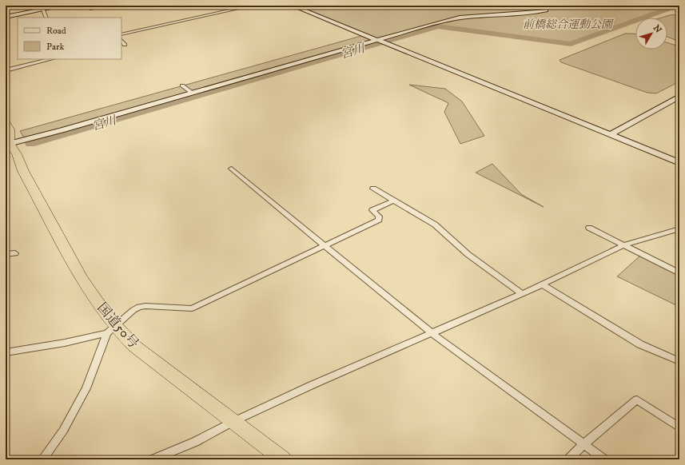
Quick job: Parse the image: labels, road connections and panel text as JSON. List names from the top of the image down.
{
  "streets": {
    "highway": ["国道50号"]
  },
  "water": ["宮川"],
  "parks": ["前橋総合運動公園"],
  "legend": ["Road", "Park"],
  "north": "top right"
}
